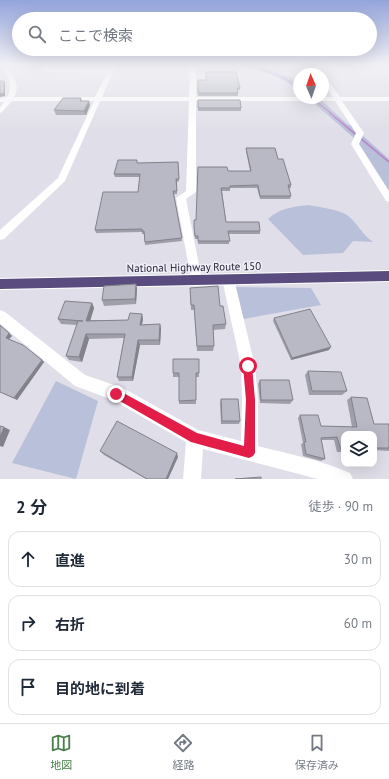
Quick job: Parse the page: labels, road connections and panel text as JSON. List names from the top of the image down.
{
  "streets": {
    "highway": ["National Highway Route 150"]
  },
  "north": "top",
  "page": {
    "search": "ここで検索",
    "heading": ["2 分", "徒歩 · 90 m"],
    "list": [
      ["直進", "30 m"],
      ["右折", "60 m"],
      "目的地に到着"
    ],
    "nav": ["地図", "経路", "保存済み"]
  }
}
